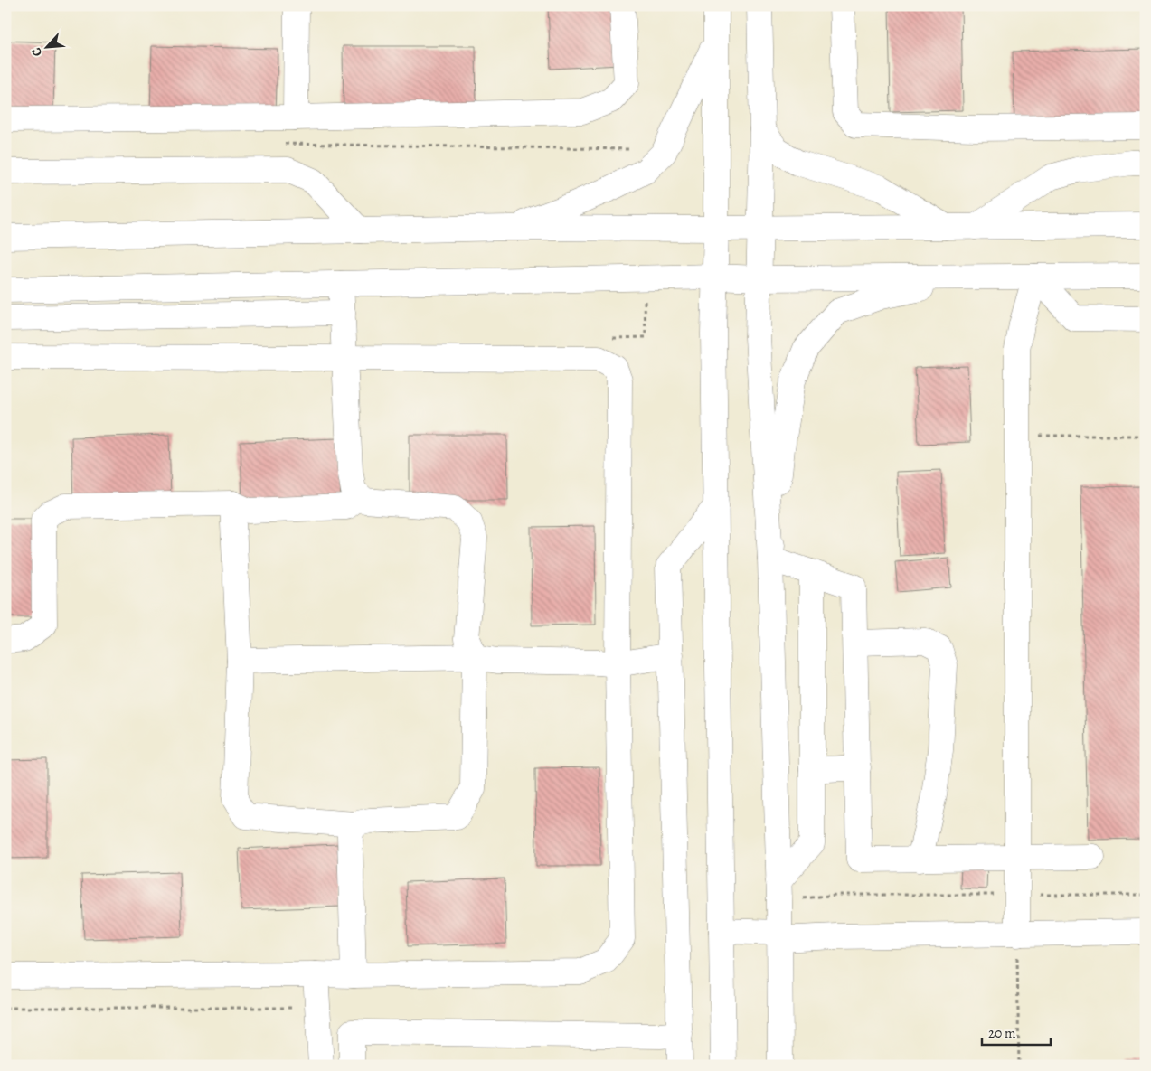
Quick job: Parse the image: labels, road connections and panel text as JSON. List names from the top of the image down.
{
  "scale_bar": "20 m",
  "north": "bottom left"
}
